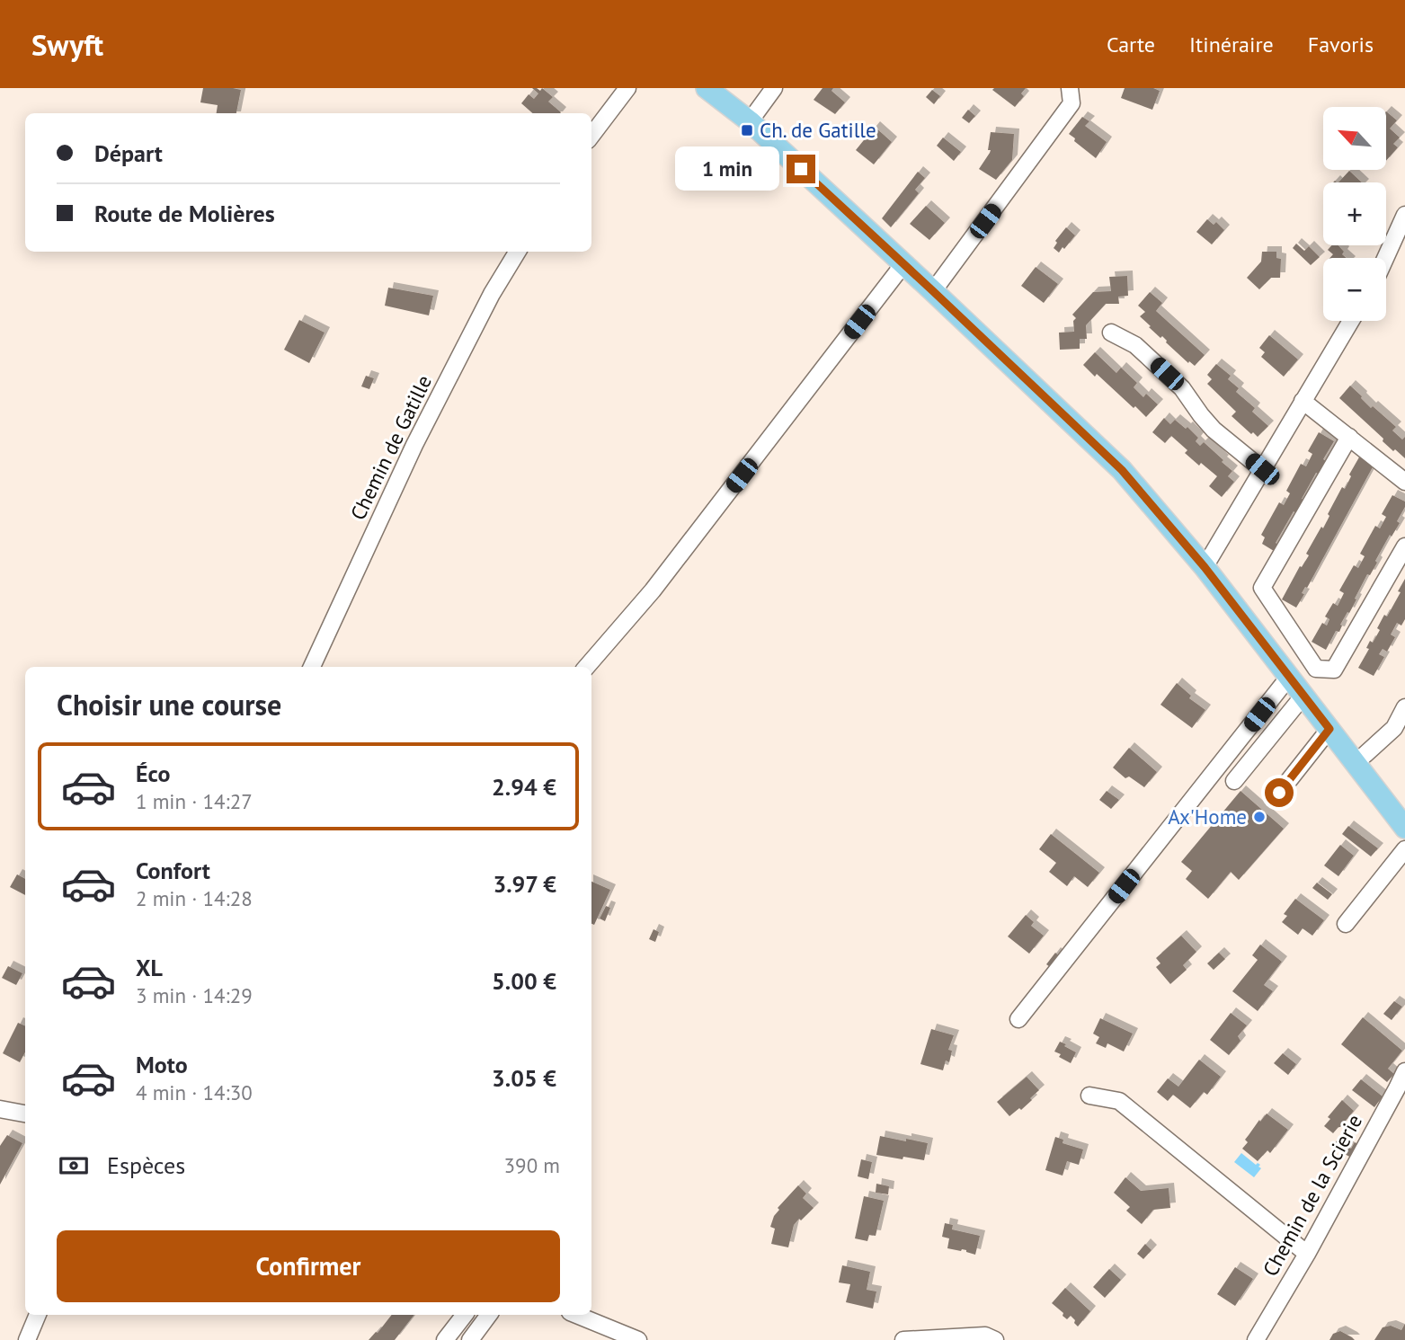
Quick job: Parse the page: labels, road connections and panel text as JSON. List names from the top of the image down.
{
  "streets": {
    "street": ["Chemin de Gatille", "Chemin de la Scierie"]
  },
  "places": {
    "transit": ["Ch. de Gatille"],
    "other": ["Ax'Home"]
  },
  "north": "top left",
  "page": {
    "header": "Swyft",
    "nav": ["Carte", "Itinéraire", "Favoris"],
    "map_buttons": ["+", "−"],
    "banner": ["Départ", "Route de Molières"],
    "bubble": "1 min",
    "heading": "Choisir une course",
    "list": [
      {
        "name": "Éco",
        "note": "1 min · 14:27",
        "value": "2.94 €"
      },
      {
        "name": "Confort",
        "note": "2 min · 14:28",
        "value": "3.97 €"
      },
      {
        "name": "XL",
        "note": "3 min · 14:29",
        "value": "5.00 €"
      },
      {
        "name": "Moto",
        "note": "4 min · 14:30",
        "value": "3.05 €"
      }
    ],
    "pay": ["Espèces", "390 m"],
    "buttons": "Confirmer"
  }
}
